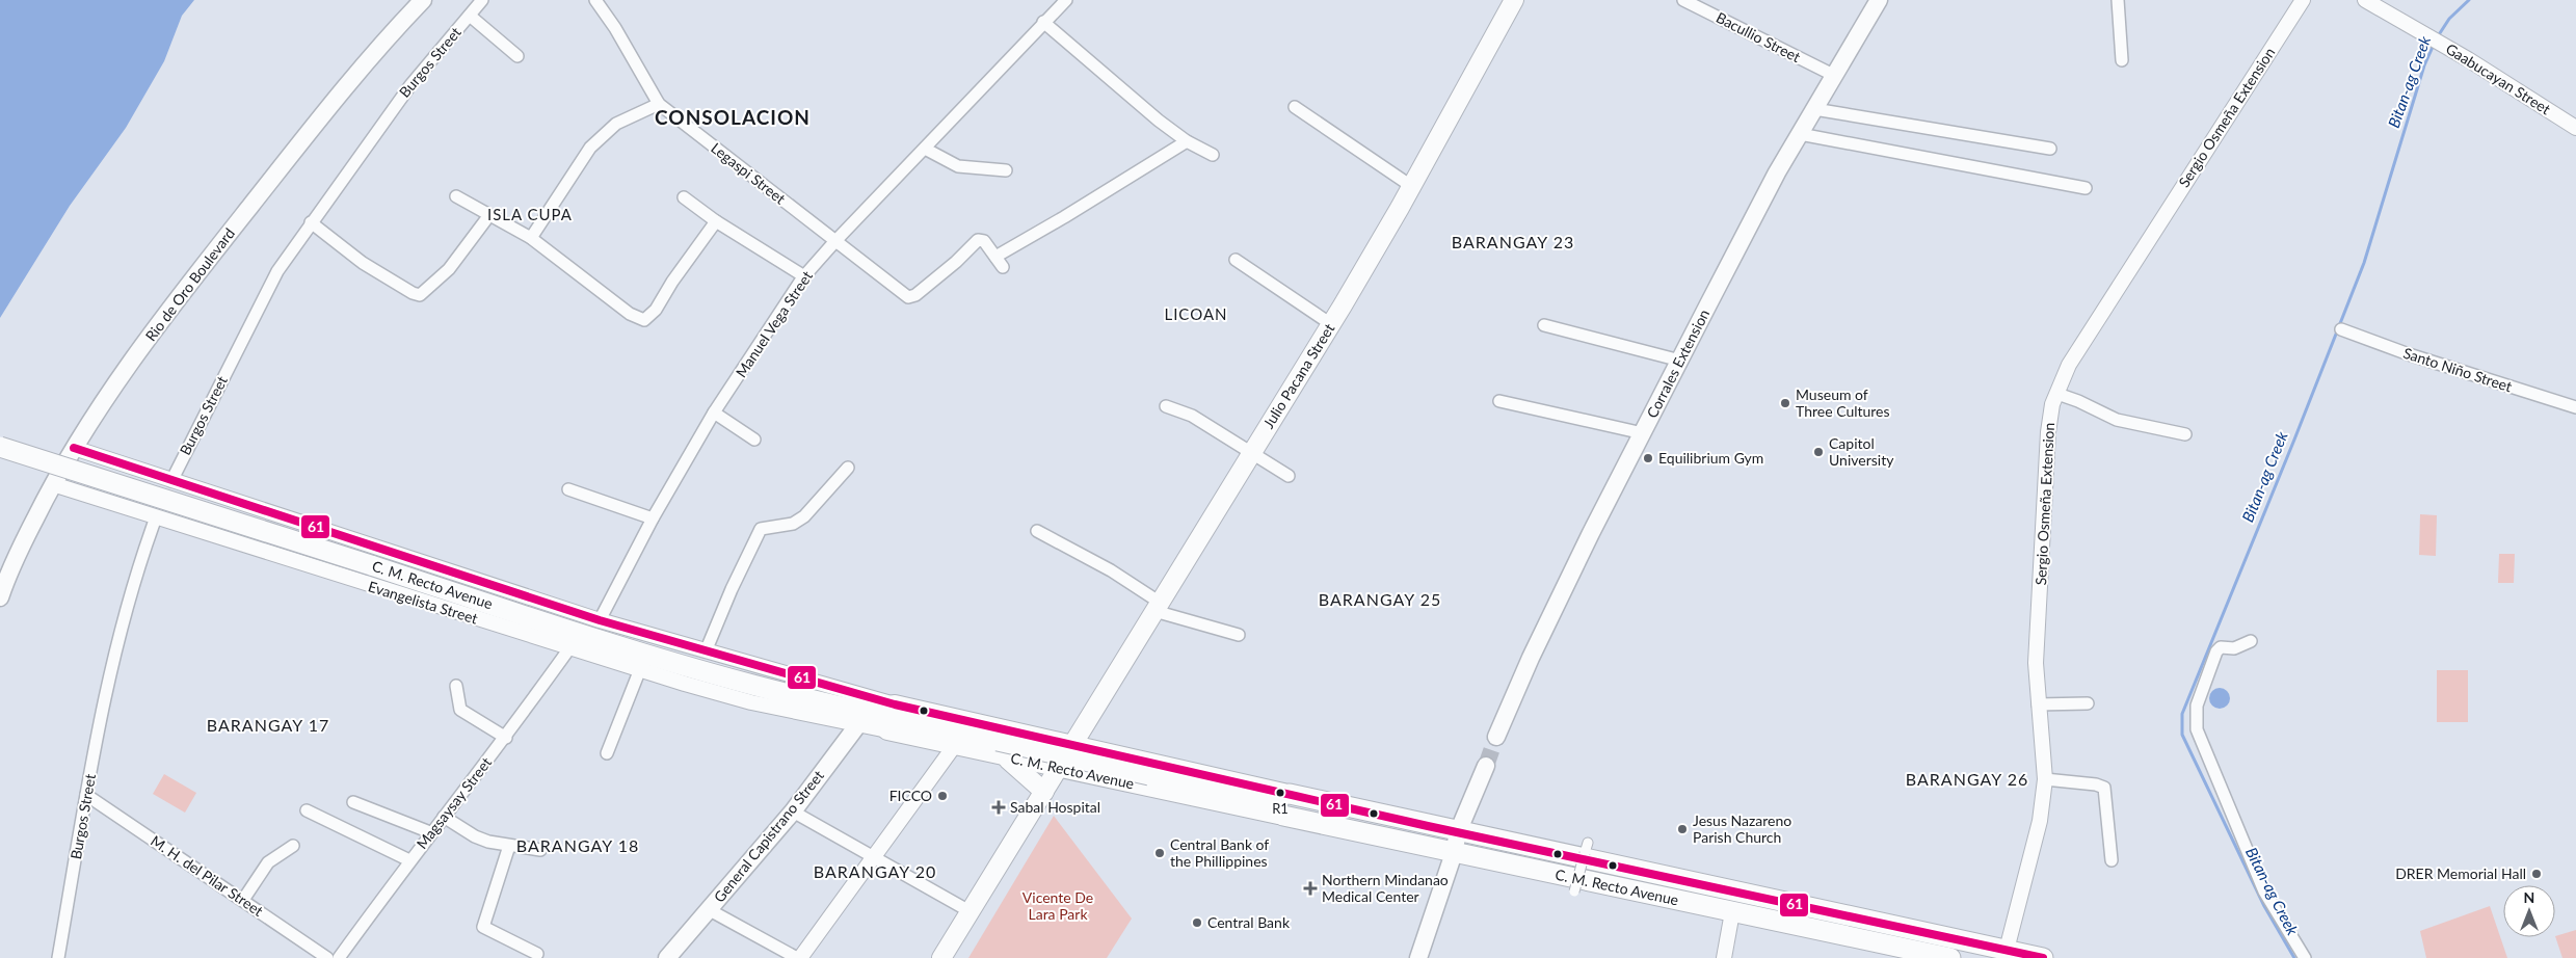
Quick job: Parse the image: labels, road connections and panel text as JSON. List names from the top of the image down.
{
  "streets": {
    "highway": ["C. M. Recto Avenue"],
    "main road": [
      "Rio de Oro Boulevard",
      "Corrales Extension",
      "Julio Pacana Street",
      "General Capistrano Street"
    ],
    "street": [
      "Bacullio Street",
      "Burgos Street",
      "Gaabucayan Street",
      "Sergio Osmeña Extension",
      "Legaspi Street",
      "Manuel Vega Street",
      "Santo Niño Street",
      "Evangelista Street",
      "Magsaysay Street",
      "M. H. del Pilar Street"
    ]
  },
  "crossings": [
    ["Bacullio Street", "Corrales Extension"],
    ["Burgos Street", "Evangelista Street"],
    ["Burgos Street", "M. H. del Pilar Street"],
    ["Sergio Osmeña Extension", "C. M. Recto Avenue"],
    ["Legaspi Street", "Manuel Vega Street"],
    ["Rio de Oro Boulevard", "Evangelista Street"],
    ["Julio Pacana Street", "C. M. Recto Avenue"],
    ["C. M. Recto Avenue", "Evangelista Street"],
    ["C. M. Recto Avenue", "General Capistrano Street"],
    ["Evangelista Street", "Magsaysay Street"],
    ["Evangelista Street", "General Capistrano Street"]
  ],
  "districts": [
    "CONSOLACION",
    "ISLA CUPA",
    "BARANGAY 23",
    "LICOAN",
    "BARANGAY 25",
    "BARANGAY 17",
    "BARANGAY 26",
    "BARANGAY 18",
    "BARANGAY 20"
  ],
  "water": ["Bitan-ag Creek"],
  "parks": ["Vicente De Lara Park"],
  "places": {
    "other": [
      "Museum of Three Cultures",
      "Capitol University",
      "Equilibrium Gym",
      "R1",
      "FICCO",
      "Jesus Nazareno Parish Church",
      "Central Bank of the Phillippines",
      "DRER Memorial Hall",
      "Central Bank"
    ],
    "health": ["Sabal Hospital", "Northern Mindanao Medical Center"]
  },
  "lines": ["transit line 61"],
  "north": "top"
}
